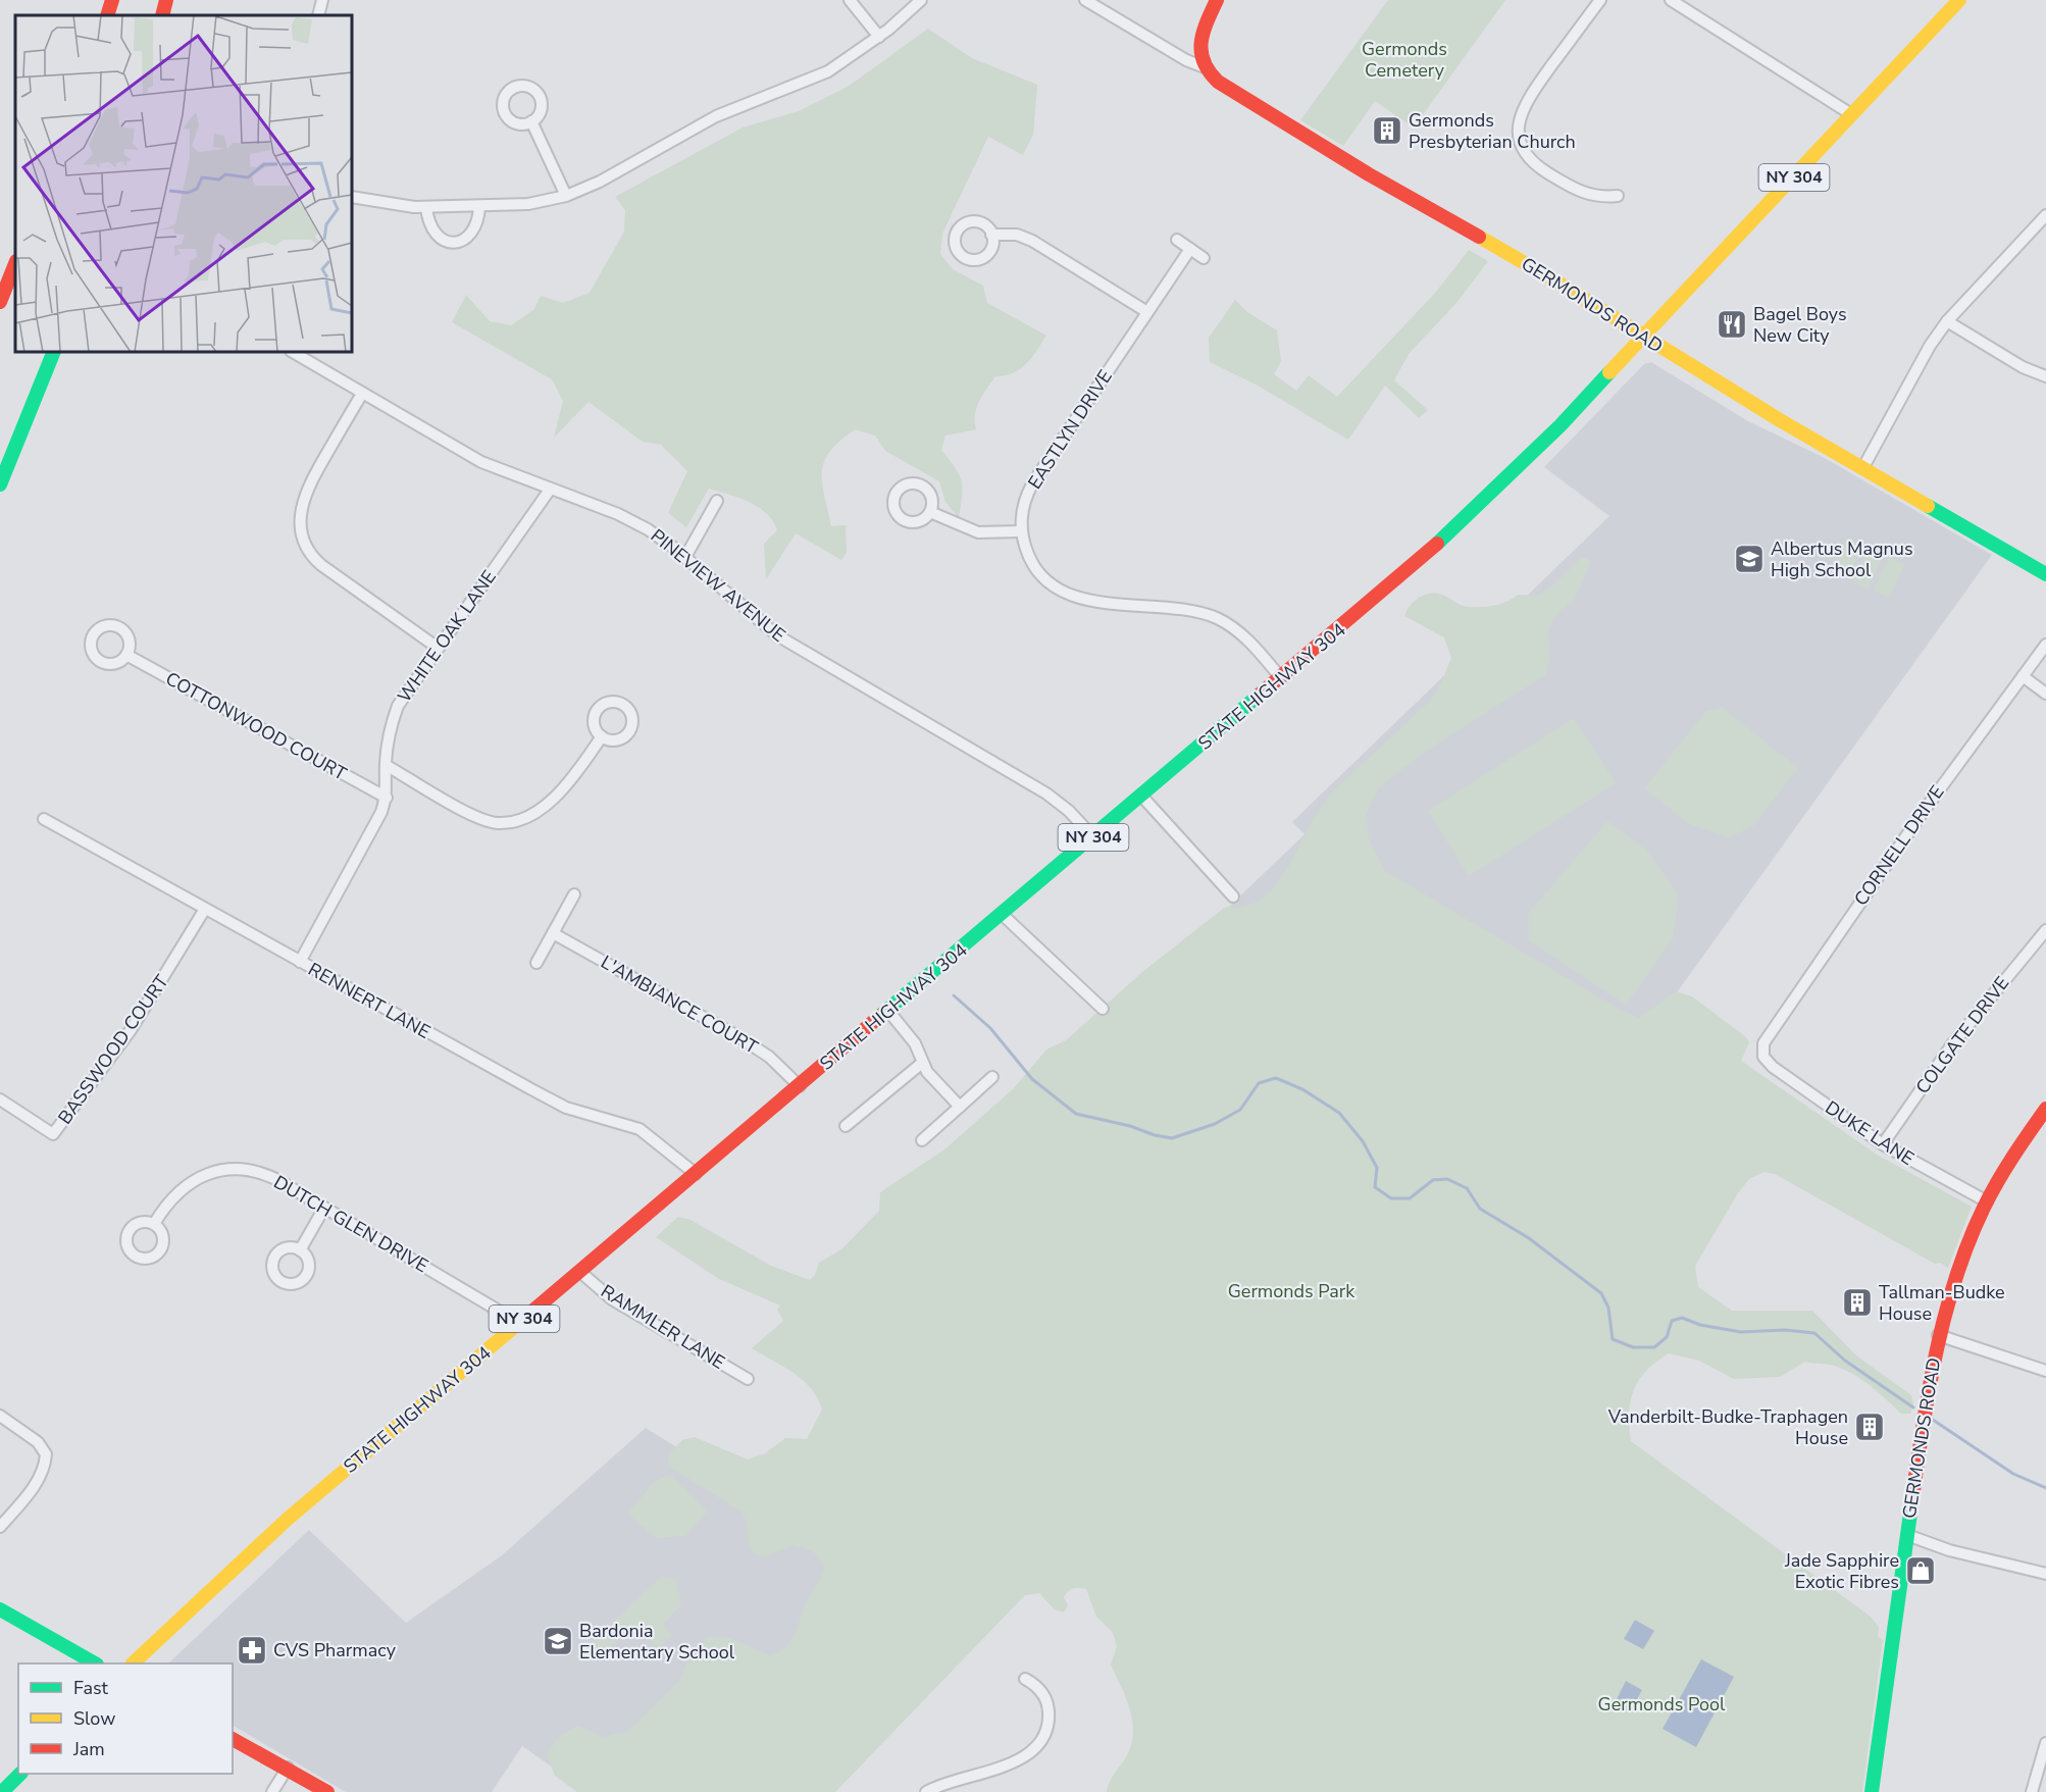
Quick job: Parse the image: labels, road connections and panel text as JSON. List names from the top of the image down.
{
  "streets": {
    "main road": ["NY 304", "GERMONDS ROAD", "STATE HIGHWAY 304"],
    "street": [
      "EASTLYN DRIVE",
      "PINEVIEW AVENUE",
      "WHITE OAK LANE",
      "COTTONWOOD COURT",
      "CORNELL DRIVE",
      "RENNERT LANE",
      "L'AMBIANCE COURT",
      "COLGATE DRIVE",
      "BASSWOOD COURT",
      "DUKE LANE",
      "DUTCH GLEN DRIVE",
      "RAMMLER LANE"
    ]
  },
  "crossings": [
    ["NY 304", "GERMONDS ROAD"],
    ["NY 304", "STATE HIGHWAY 304"],
    ["GERMONDS ROAD", "STATE HIGHWAY 304"],
    ["GERMONDS ROAD", "DUKE LANE"],
    ["EASTLYN DRIVE", "STATE HIGHWAY 304"],
    ["PINEVIEW AVENUE", "WHITE OAK LANE"],
    ["PINEVIEW AVENUE", "STATE HIGHWAY 304"],
    ["WHITE OAK LANE", "COTTONWOOD COURT"],
    ["WHITE OAK LANE", "RENNERT LANE"],
    ["STATE HIGHWAY 304", "RENNERT LANE"],
    ["STATE HIGHWAY 304", "L'AMBIANCE COURT"],
    ["STATE HIGHWAY 304", "DUTCH GLEN DRIVE"],
    ["STATE HIGHWAY 304", "RAMMLER LANE"],
    ["CORNELL DRIVE", "DUKE LANE"],
    ["RENNERT LANE", "BASSWOOD COURT"],
    ["COLGATE DRIVE", "DUKE LANE"]
  ],
  "parks": ["Germonds Cemetery", "Germonds Park", "Germonds Pool"],
  "places": {
    "building": ["Germonds Presbyterian Church", "Tallman-Budke House", "Vanderbilt-Budke-Traphagen House"],
    "restaurant": ["Bagel Boys New City"],
    "school or university": ["Albertus Magnus High School", "Bardonia Elementary School"],
    "shop": ["Jade Sapphire Exotic Fibres"],
    "pharmacy": ["CVS Pharmacy"]
  },
  "legend": ["Fast", "Slow", "Jam"]
}
